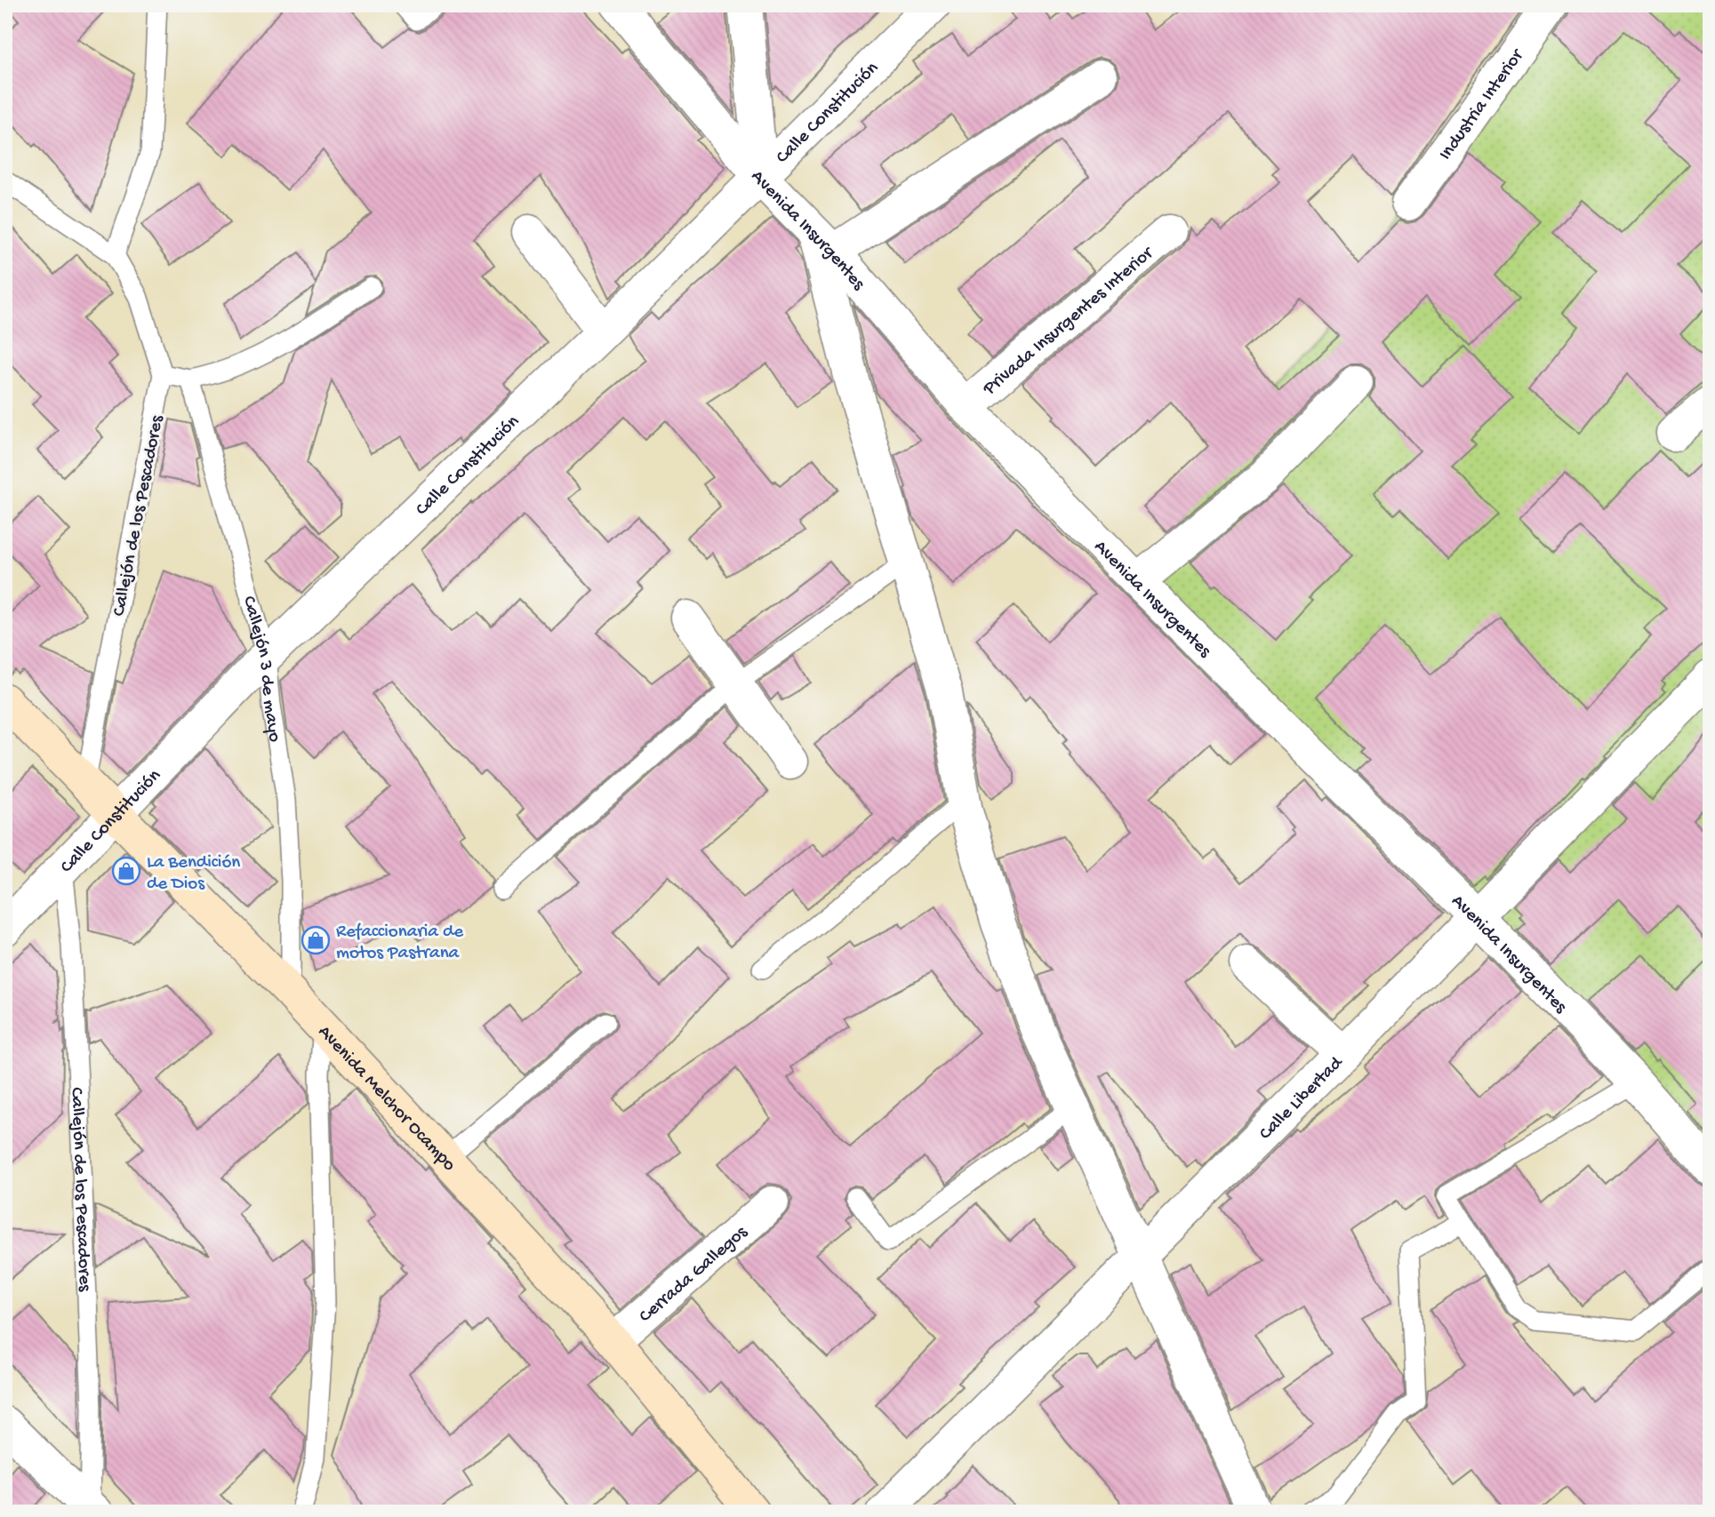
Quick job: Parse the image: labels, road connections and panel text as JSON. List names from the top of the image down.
{
  "streets": {
    "main road": ["Avenida Melchor Ocampo"],
    "street": [
      "Industria Interior",
      "Calle Constitución",
      "Avenida Insurgentes",
      "Privada Insurgentes Interior",
      "Calle Libertad",
      "Cerrada Gallegos"
    ],
    "lane": ["Callejón de los Pescadores", "Callejón 3 de mayo"]
  },
  "crossings": [
    ["Calle Constitución", "Avenida Insurgentes"],
    ["Calle Constitución", "Callejón de los Pescadores"],
    ["Calle Constitución", "Callejón 3 de mayo"],
    ["Calle Constitución", "Avenida Melchor Ocampo"],
    ["Avenida Insurgentes", "Privada Insurgentes Interior"],
    ["Avenida Insurgentes", "Calle Libertad"],
    ["Callejón de los Pescadores", "Avenida Melchor Ocampo"],
    ["Callejón 3 de mayo", "Avenida Melchor Ocampo"],
    ["Avenida Melchor Ocampo", "Cerrada Gallegos"]
  ],
  "places": {
    "shop": ["La Bendición de Dios", "Refaccionaria de motos Pastrana"]
  }
}
